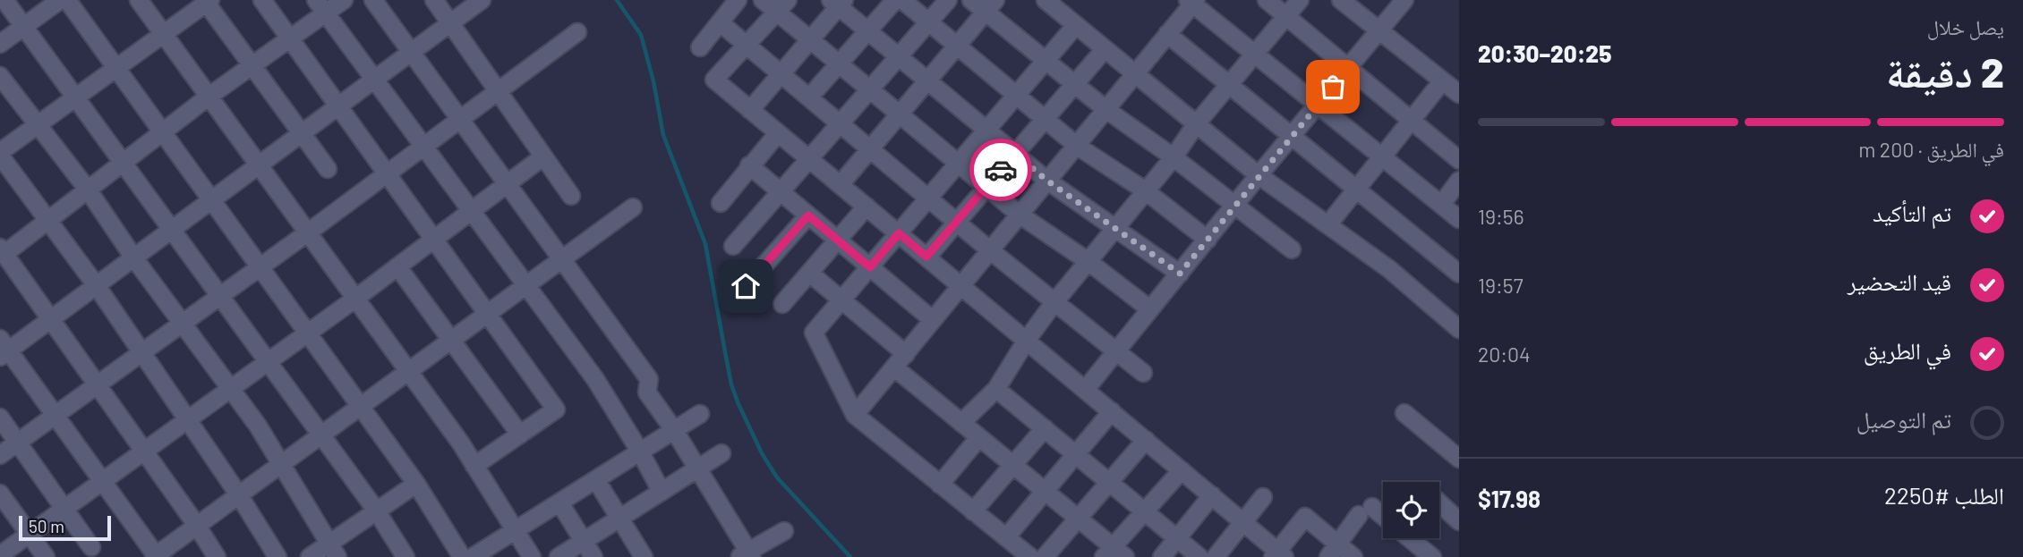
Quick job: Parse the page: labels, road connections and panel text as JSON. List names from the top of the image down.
{
  "scale_bar": "50 m",
  "page": {
    "heading": ["2 دقيقة", "يصل خلال", "20:25–20:30"],
    "panel": ["الطلب #2250", "$17.98"],
    "bar": "في الطريق · 200 m",
    "list": [
      ["تم التأكيد", "19:56"],
      ["قيد التحضير", "19:57"],
      ["في الطريق", "20:04"],
      "تم التوصيل"
    ],
    "scale": "50 m"
  }
}
